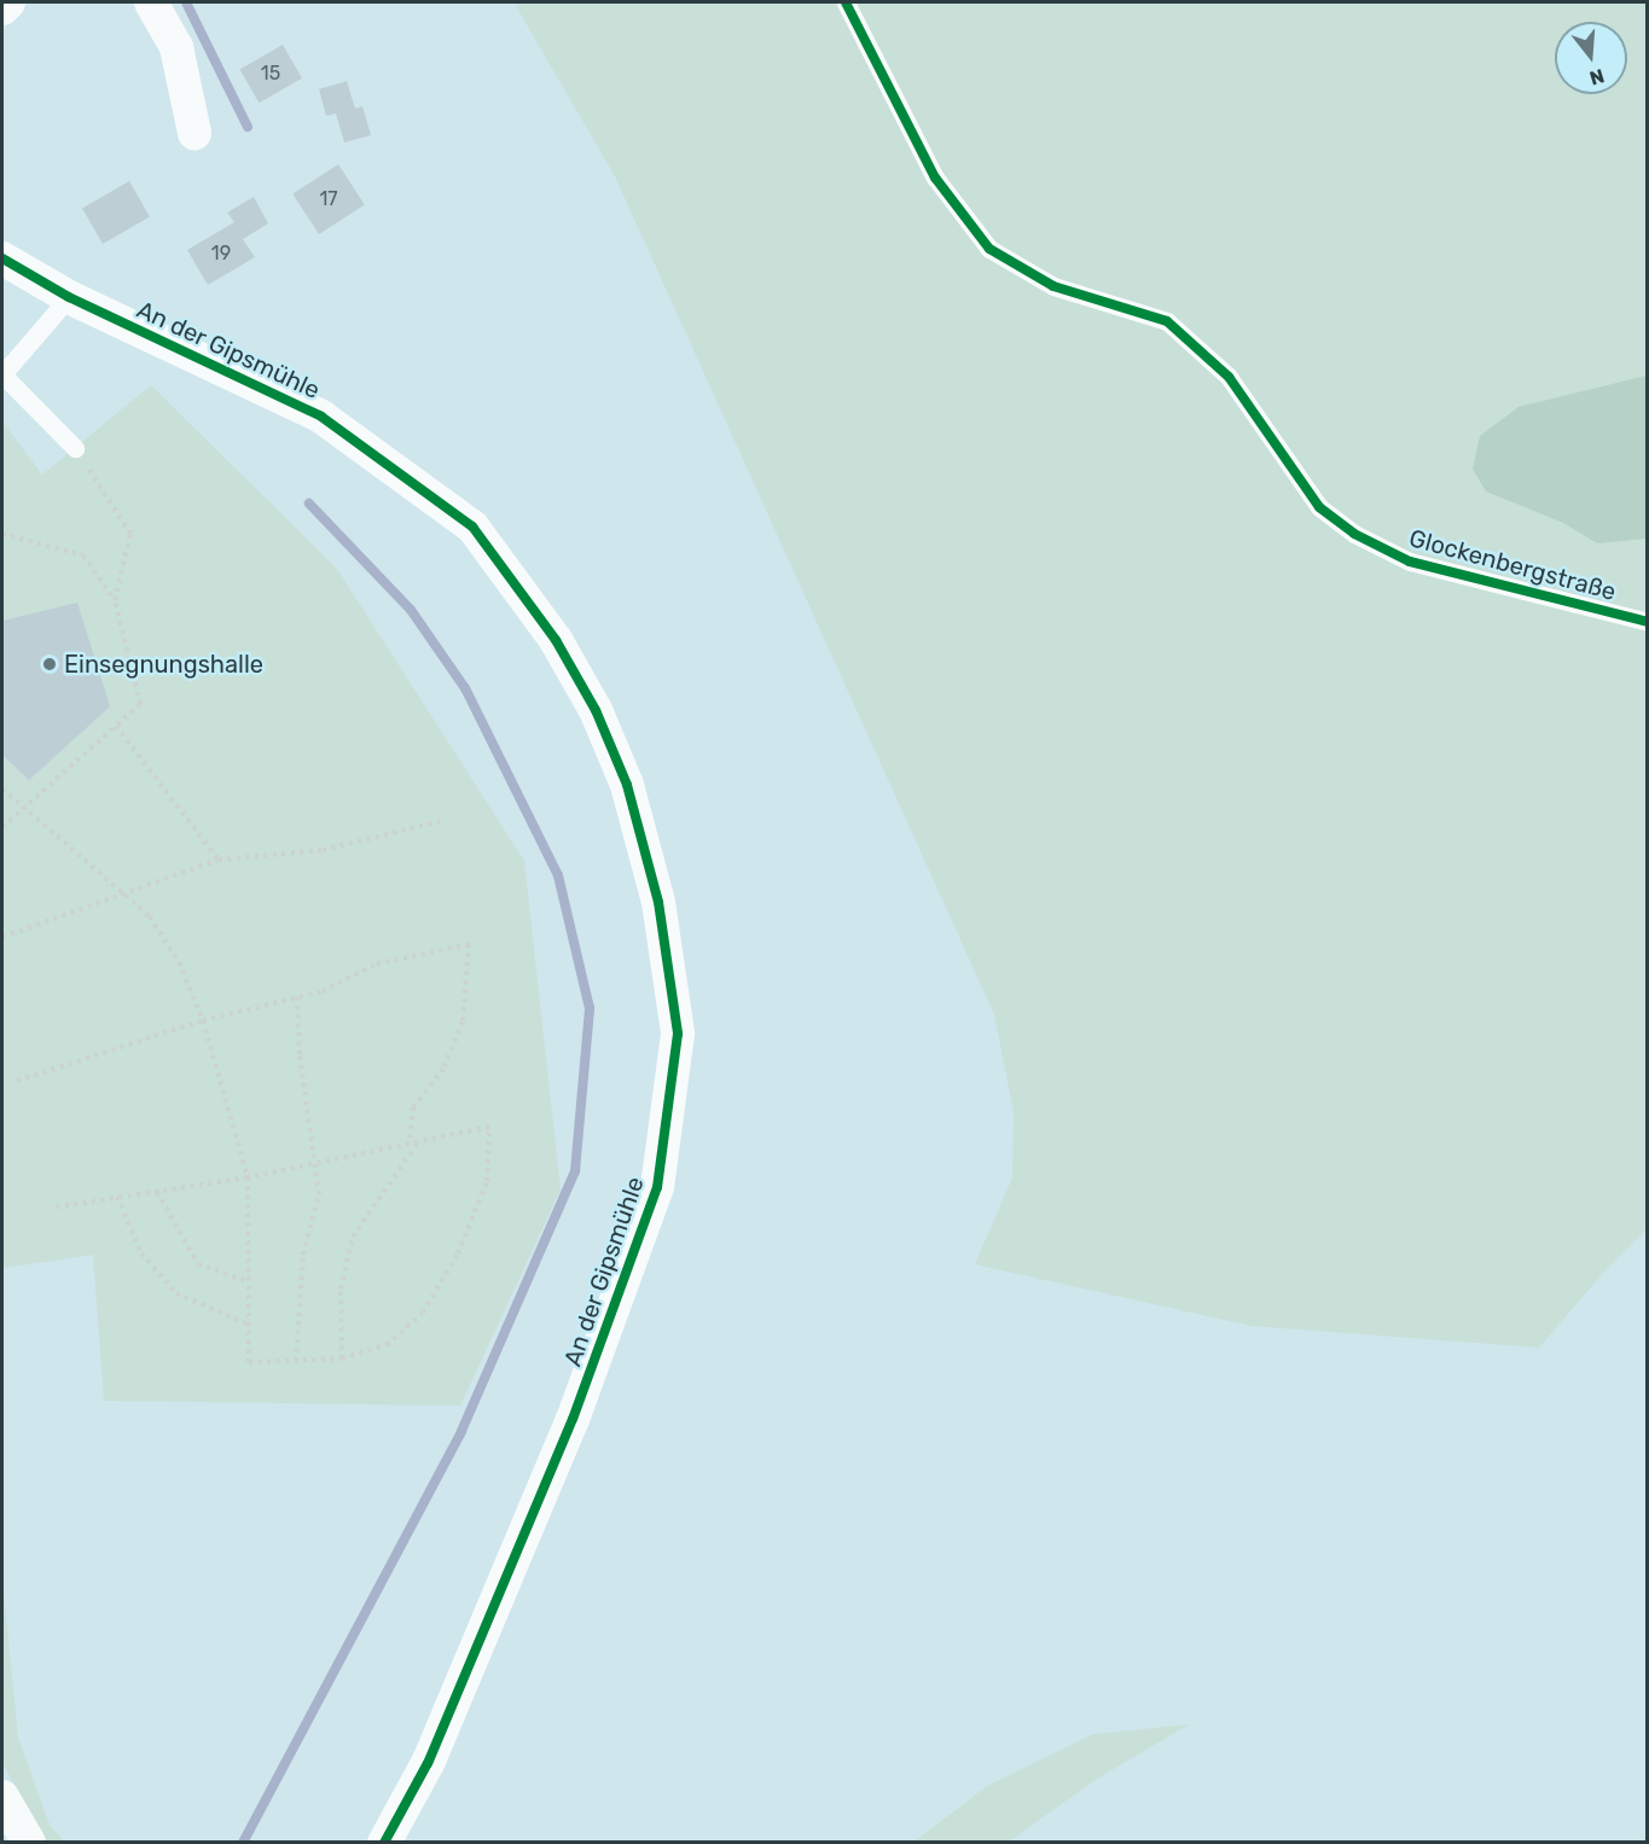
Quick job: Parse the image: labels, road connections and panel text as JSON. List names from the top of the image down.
{
  "streets": {
    "street": ["An der Gipsmühle"],
    "lane": ["Glockenbergstraße"]
  },
  "places": ["Einsegnungshalle"],
  "house_numbers": ["15", "17", "19"],
  "north": "bottom"
}
